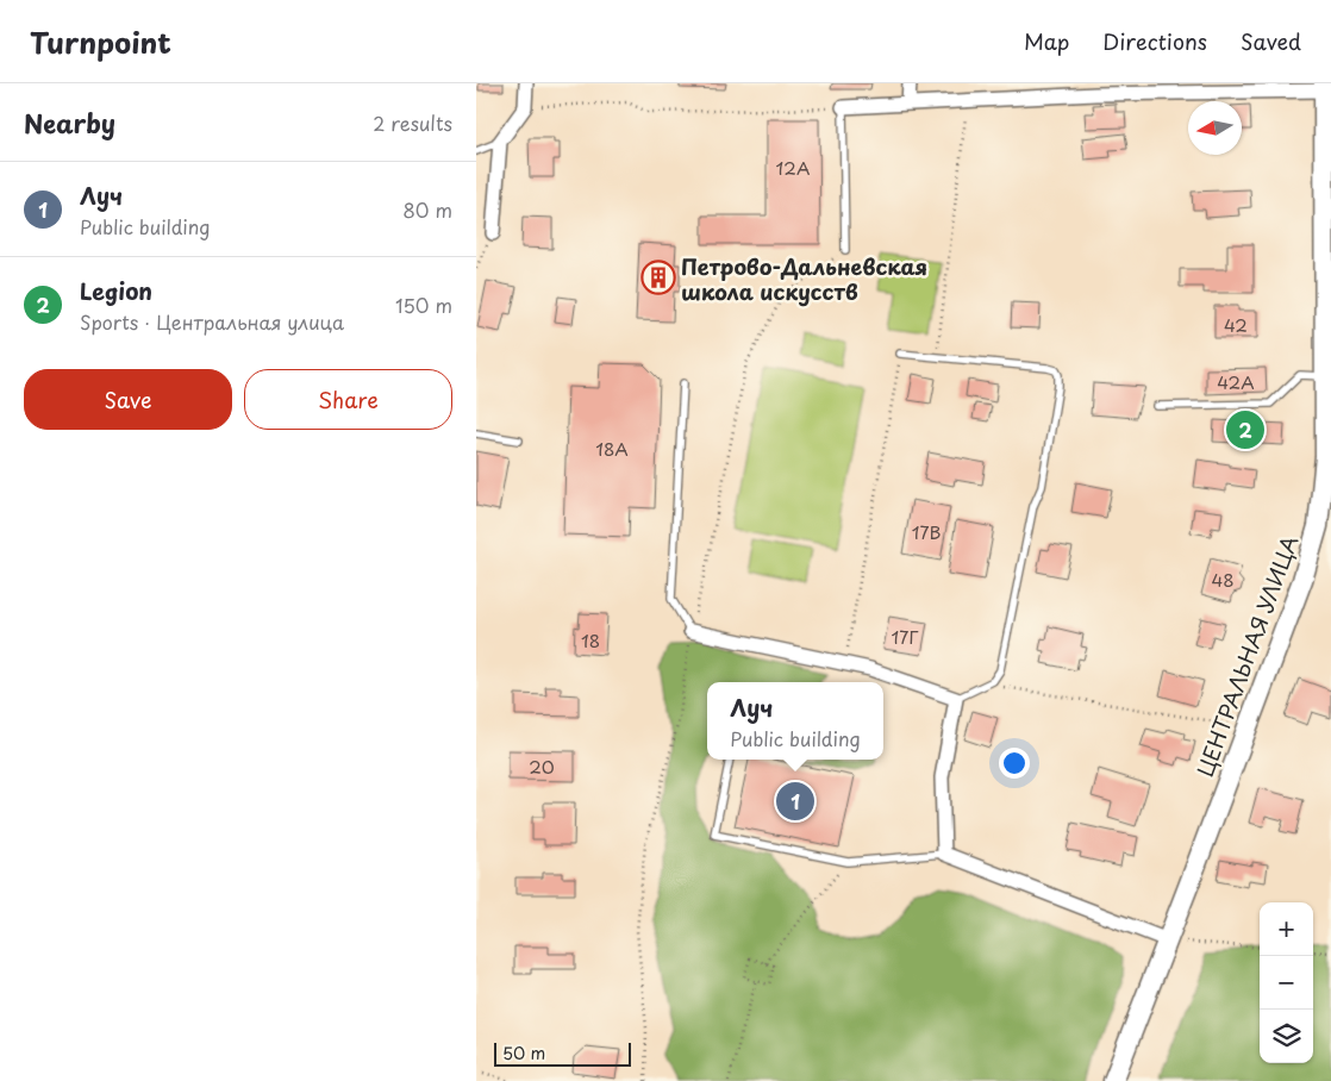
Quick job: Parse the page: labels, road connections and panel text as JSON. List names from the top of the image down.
{
  "streets": {
    "main road": ["ЦЕНТРАЛЬНАЯ УЛИЦА"]
  },
  "places": {
    "building": ["Петрово-Дальневская школа искусств"]
  },
  "house_numbers": [
    "12А",
    "42",
    "42А",
    "18А",
    "17В",
    "48",
    "17Г",
    "18",
    "20"
  ],
  "scale_bar": "50 m",
  "north": "left",
  "page": {
    "header": "Turnpoint",
    "nav": ["Map", "Directions", "Saved"],
    "heading": ["Nearby", "2 results"],
    "list": [
      {
        "mark": "1",
        "name": "Луч",
        "note": "Public building",
        "value": "80 m"
      },
      {
        "mark": "2",
        "name": "Legion",
        "note": "Sports · Центральная улица",
        "value": "150 m"
      }
    ],
    "buttons": ["Save", "Share"],
    "pins": ["2", "1"],
    "popup": ["Луч", "Public building"],
    "map_buttons": ["+", "−"],
    "scale": "50 m"
  }
}
